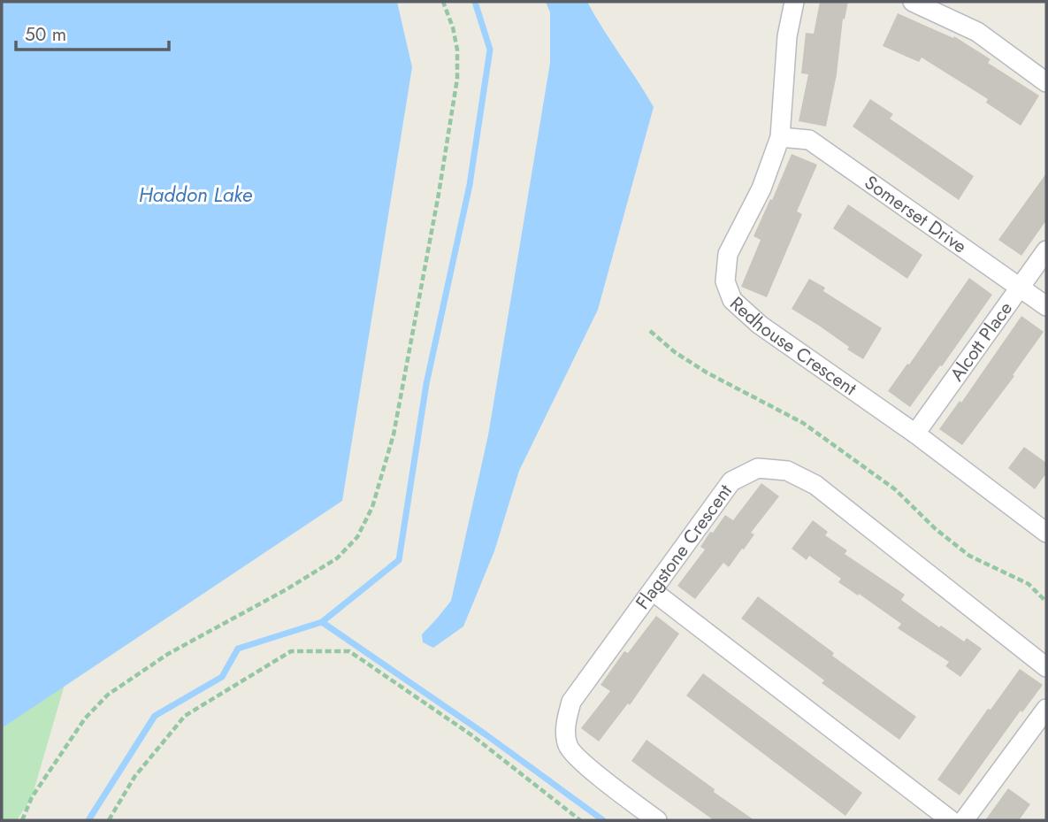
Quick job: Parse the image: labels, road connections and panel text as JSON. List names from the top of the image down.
{
  "streets": {
    "street": [
      "Somerset Drive",
      "Alcott Place",
      "Redhouse Crescent",
      "Flagstone Crescent"
    ]
  },
  "crossings": [
    ["Somerset Drive", "Alcott Place"],
    ["Somerset Drive", "Redhouse Crescent"],
    ["Alcott Place", "Redhouse Crescent"]
  ],
  "water": ["Haddon Lake"],
  "scale_bar": "50 m"
}
